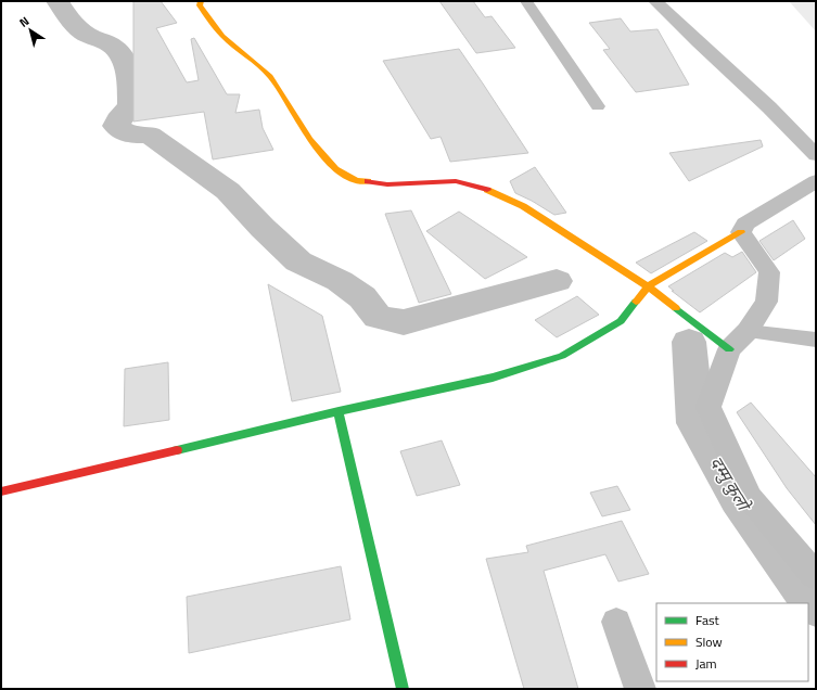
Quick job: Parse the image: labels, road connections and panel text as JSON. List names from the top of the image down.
{
  "water": ["दम्मु कुलो"],
  "legend": ["Fast", "Slow", "Jam"],
  "north": "top left"
}
